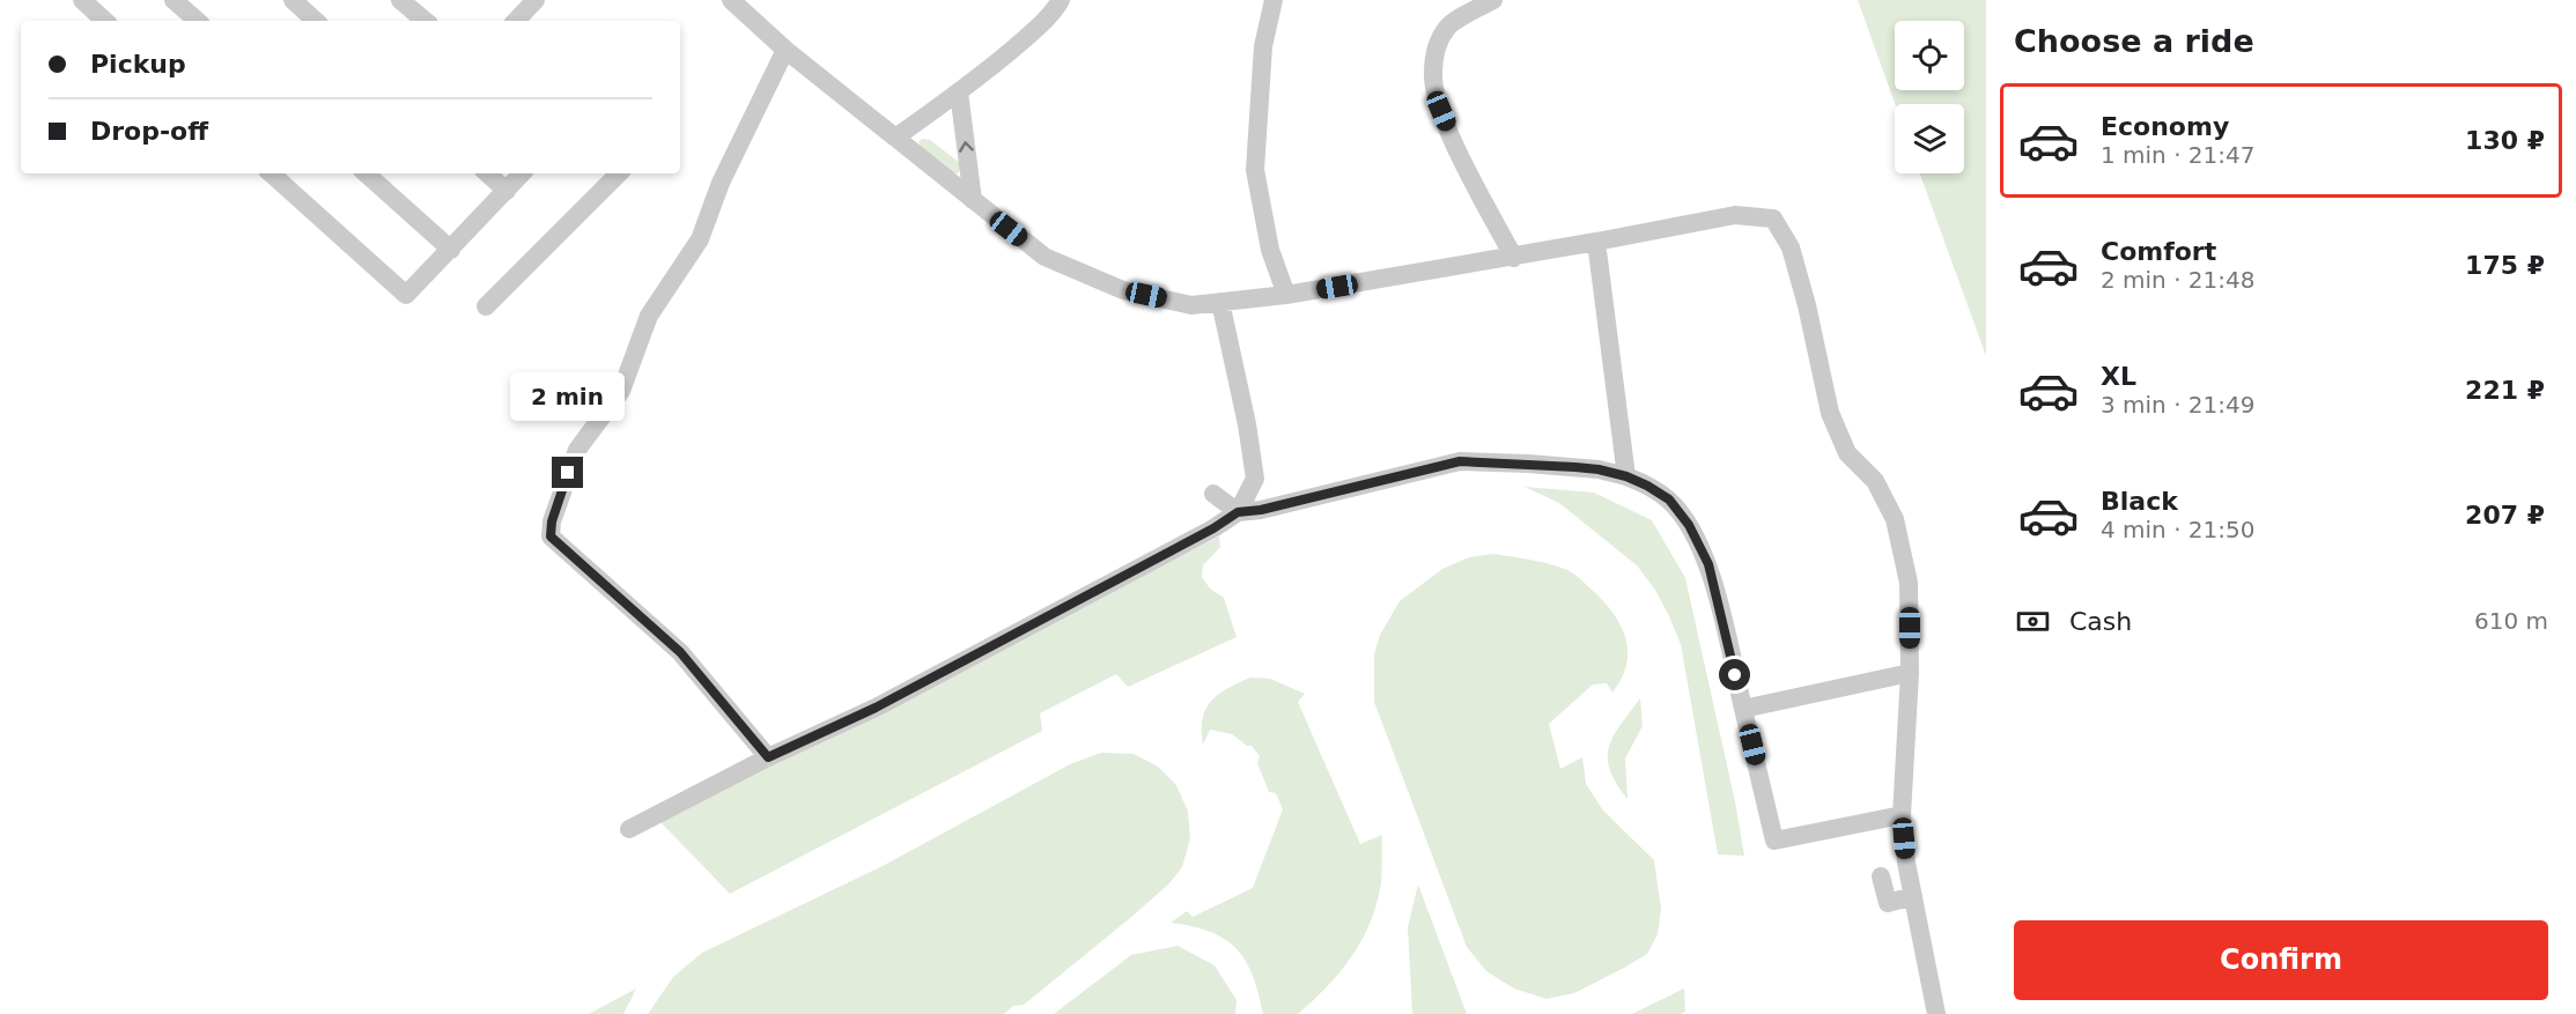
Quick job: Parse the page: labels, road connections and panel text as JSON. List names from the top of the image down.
{
  "page": {
    "heading": "Choose a ride",
    "banner": ["Pickup", "Drop-off"],
    "list": [
      {
        "name": "Economy",
        "note": "1 min · 21:47",
        "value": "130 ₽"
      },
      {
        "name": "Comfort",
        "note": "2 min · 21:48",
        "value": "175 ₽"
      },
      {
        "name": "XL",
        "note": "3 min · 21:49",
        "value": "221 ₽"
      },
      {
        "name": "Black",
        "note": "4 min · 21:50",
        "value": "207 ₽"
      }
    ],
    "bubble": "2 min",
    "pay": ["Cash", "610 m"],
    "buttons": "Confirm"
  }
}
